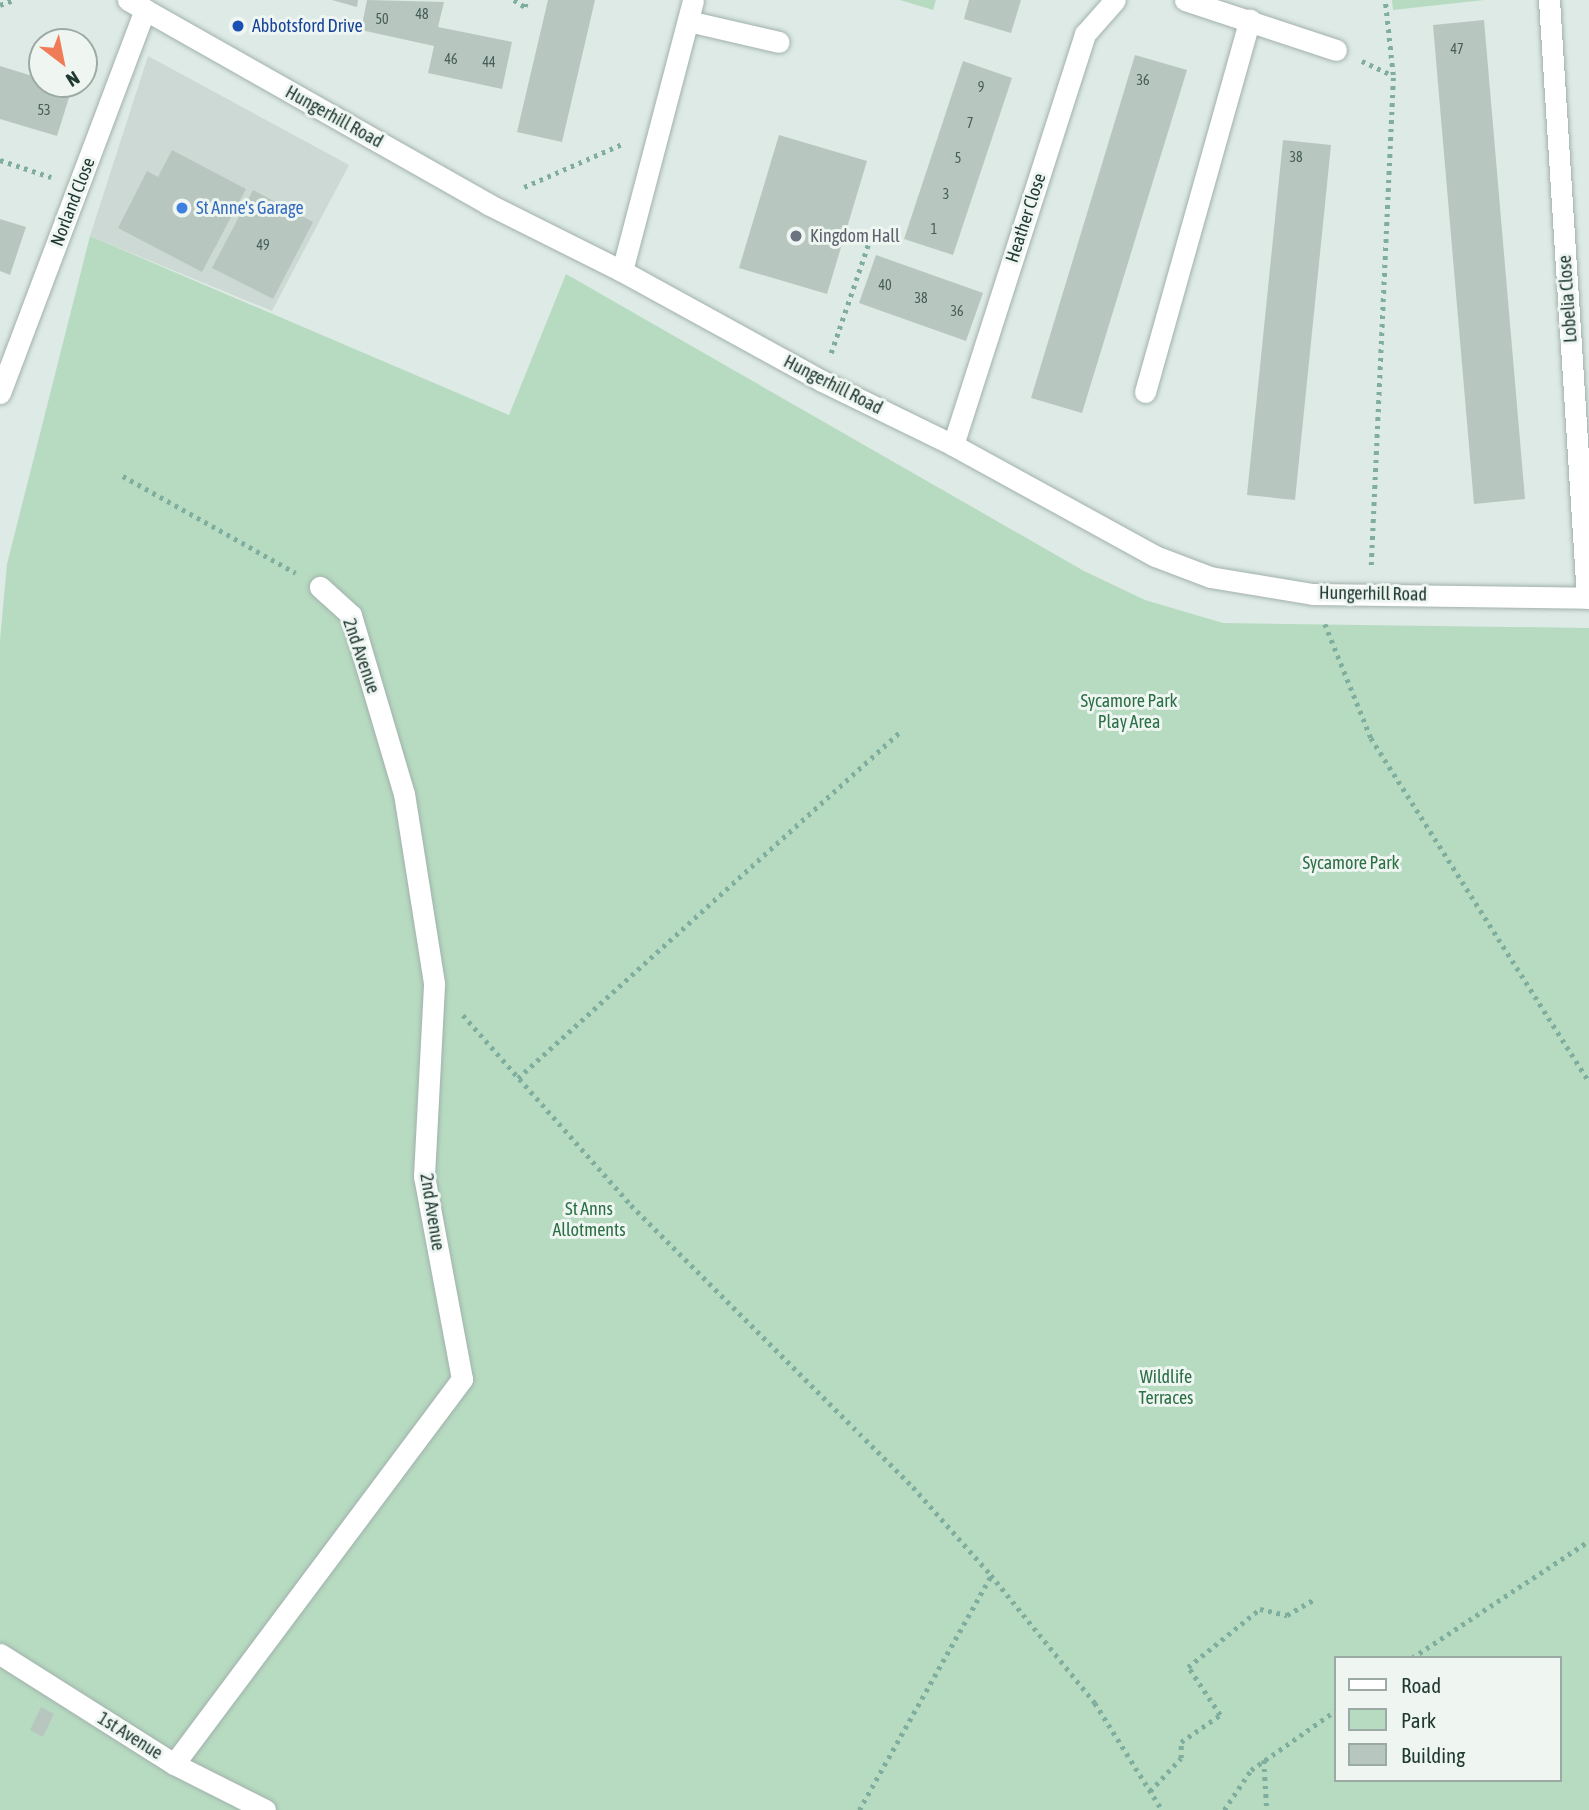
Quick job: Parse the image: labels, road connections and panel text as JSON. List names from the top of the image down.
{
  "streets": {
    "street": [
      "Hungerhill Road",
      "Norland Close",
      "Heather Close",
      "Lobelia Close",
      "2nd Avenue",
      "1st Avenue"
    ]
  },
  "crossings": [
    ["Hungerhill Road", "Norland Close"],
    ["Hungerhill Road", "Heather Close"],
    ["Hungerhill Road", "Lobelia Close"],
    ["2nd Avenue", "1st Avenue"]
  ],
  "parks": [
    "Sycamore Park Play Area",
    "Sycamore Park",
    "St Anns Allotments",
    "Wildlife Terraces"
  ],
  "places": ["Abbotsford Drive", "St Anne's Garage", "Kingdom Hall"],
  "house_numbers": [
    "48",
    "50",
    "47",
    "46",
    "44",
    "36",
    "9",
    "53",
    "7",
    "38",
    "5",
    "3",
    "1",
    "49",
    "40",
    "38",
    "36"
  ],
  "legend": ["Road", "Park", "Building"],
  "north": "bottom right"
}
